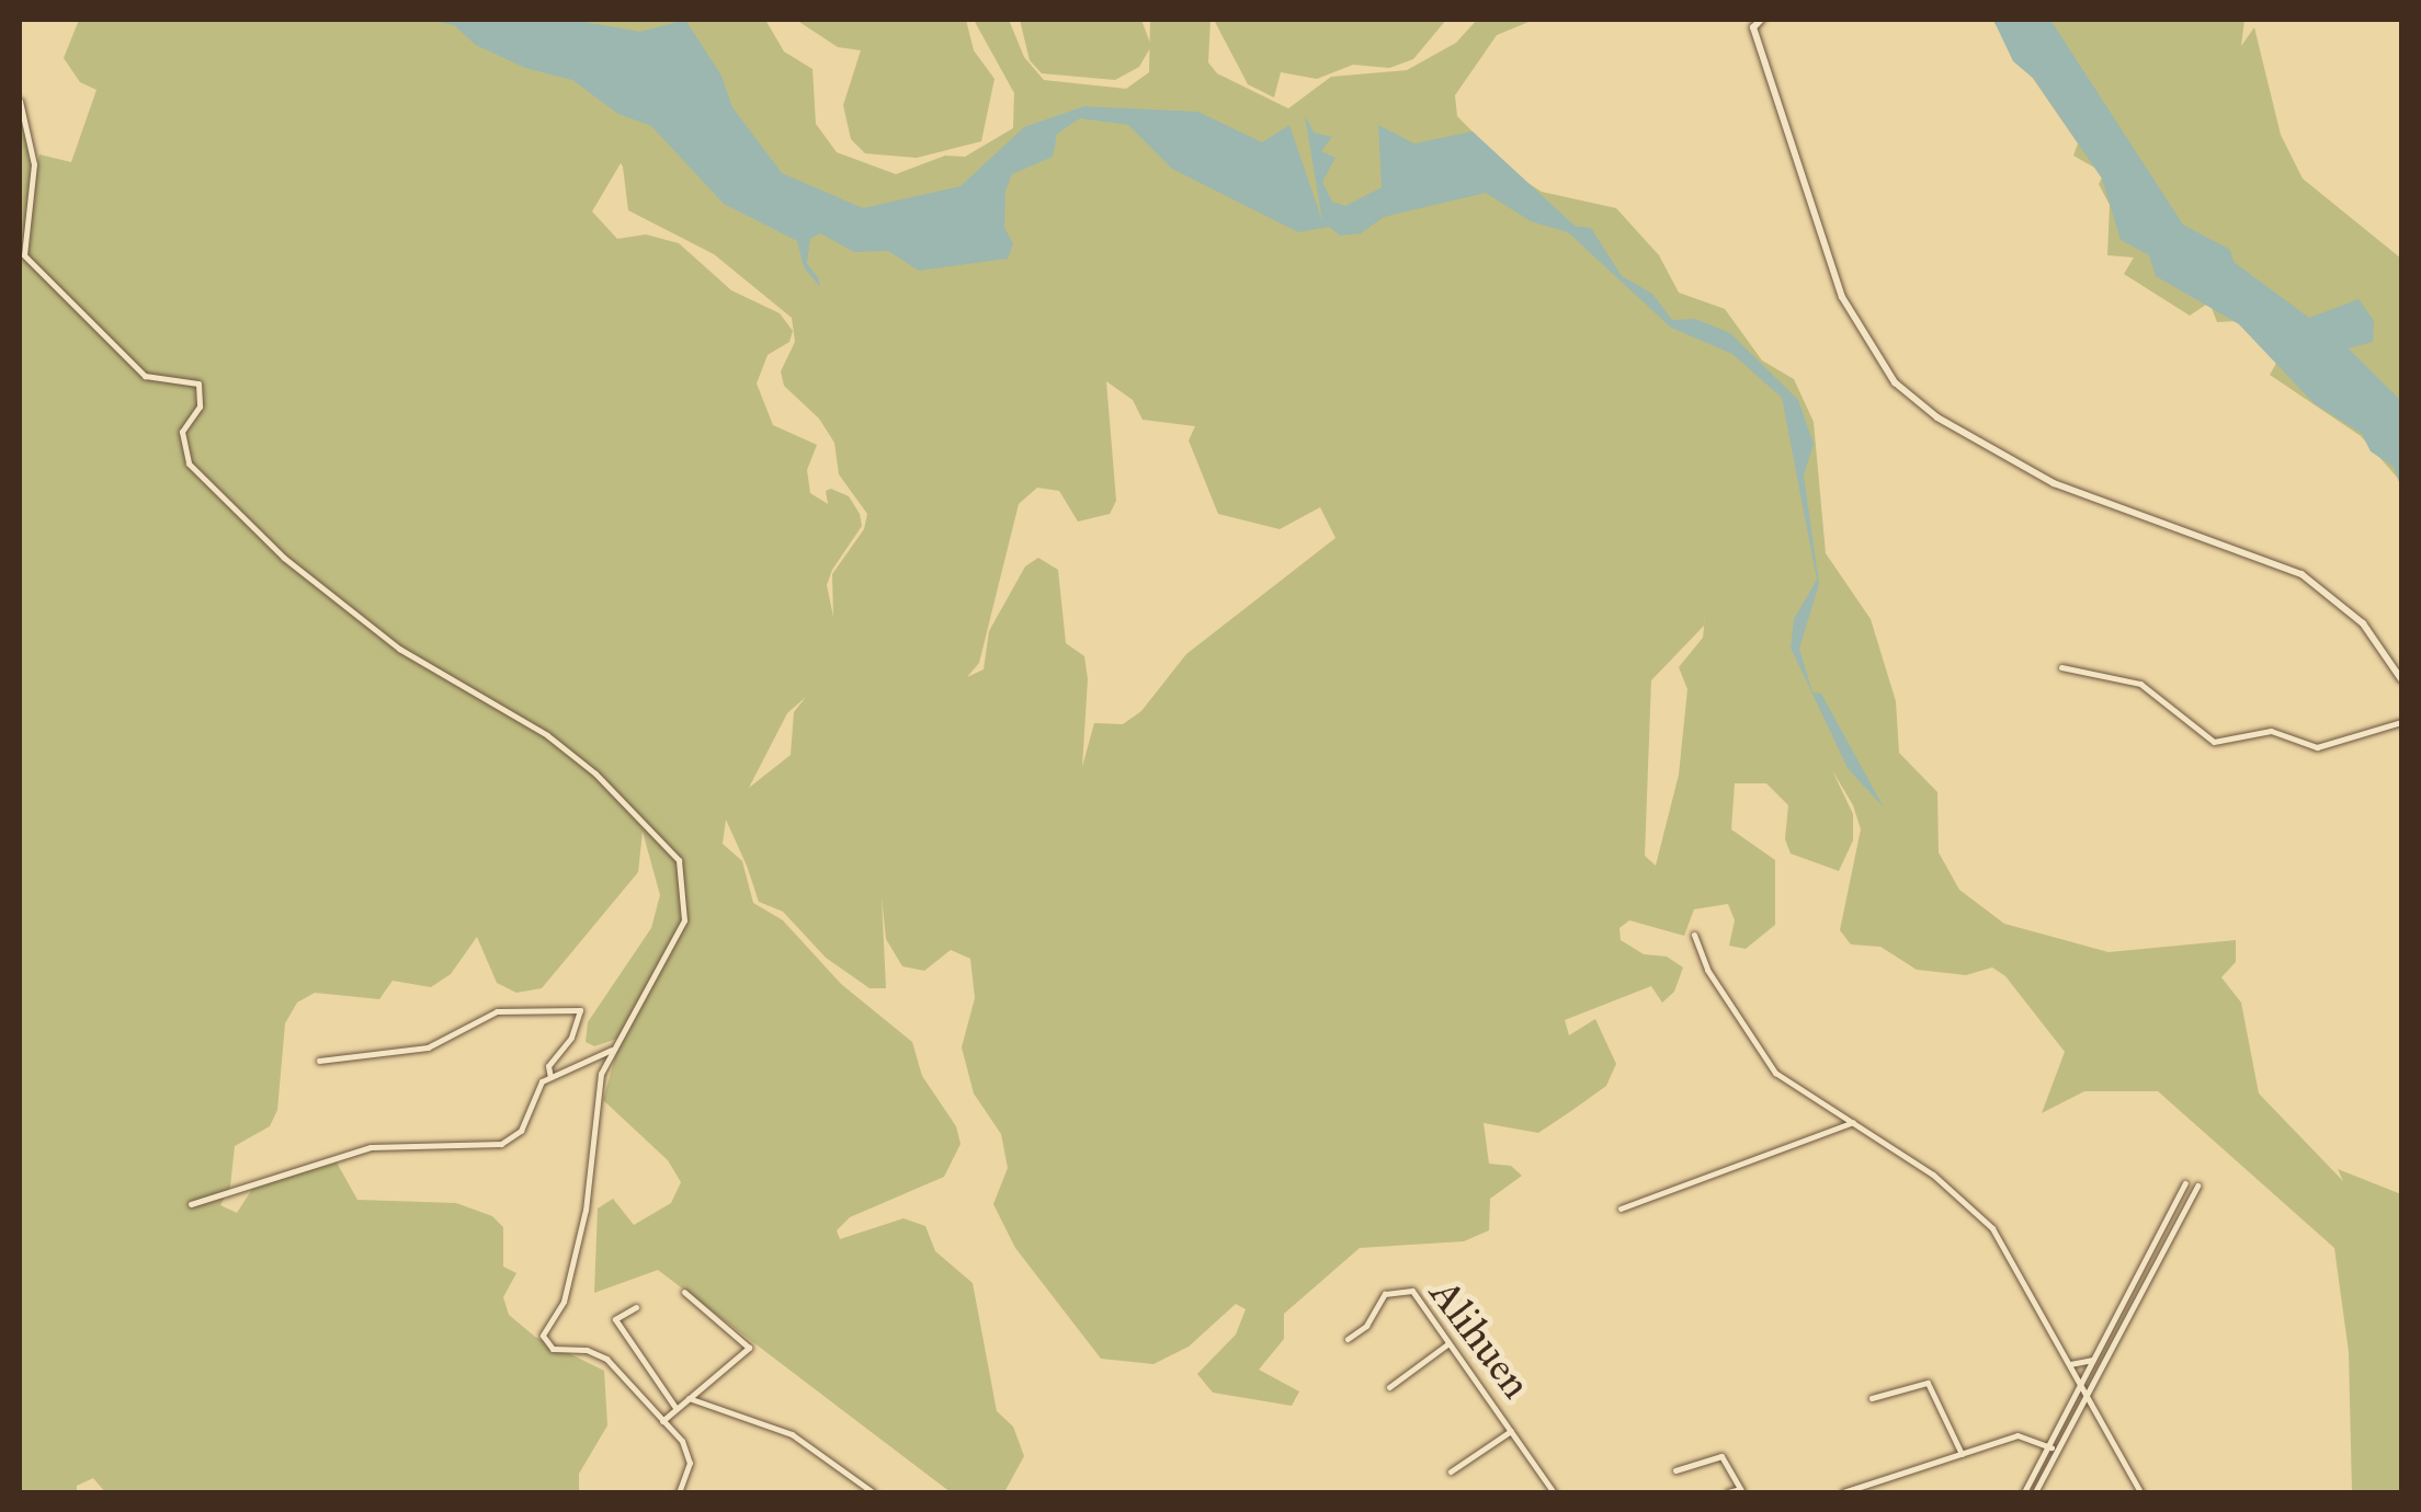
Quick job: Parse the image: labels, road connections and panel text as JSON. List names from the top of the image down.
{
  "streets": {
    "street": ["Alihuen"]
  }
}
